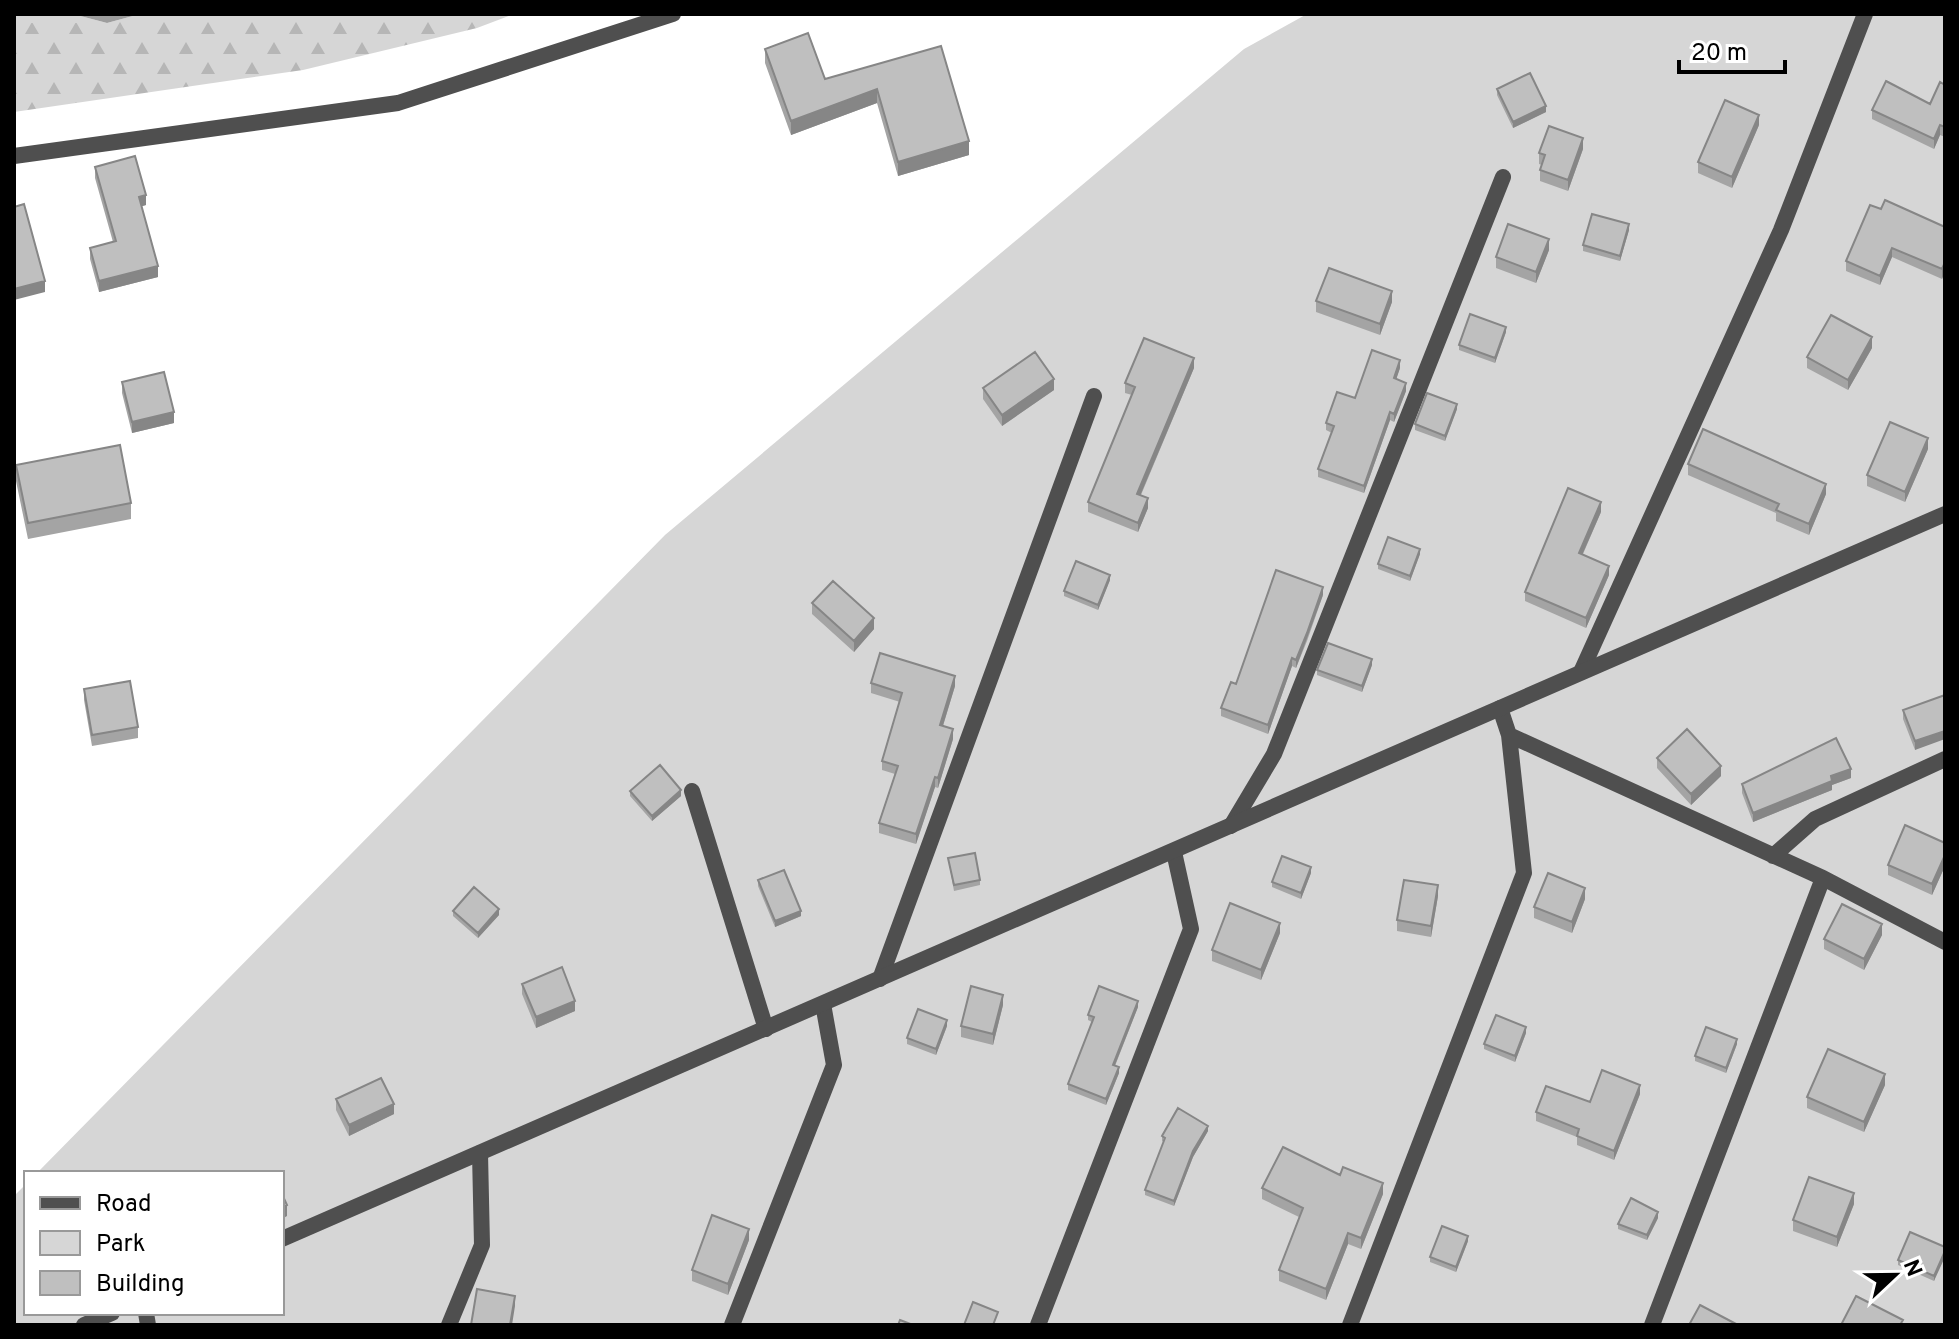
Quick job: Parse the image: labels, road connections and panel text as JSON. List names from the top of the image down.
{
  "legend": ["Road", "Park", "Building"],
  "scale_bar": "20 m",
  "north": "right"
}
